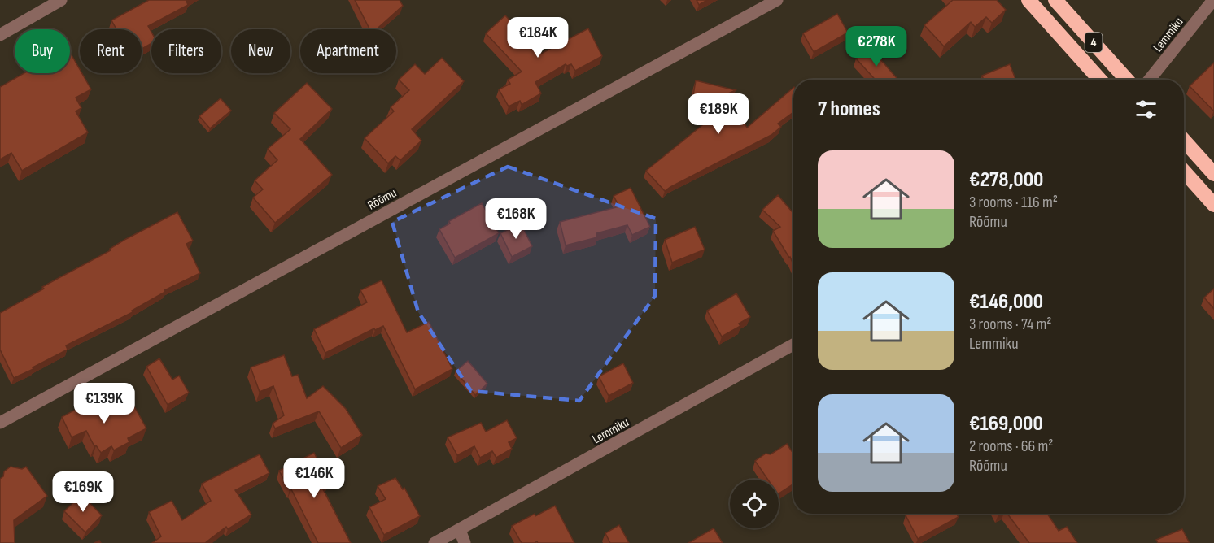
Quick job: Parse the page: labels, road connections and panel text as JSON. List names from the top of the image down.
{
  "streets": {
    "highway": ["4"],
    "street": ["Lemmiku", "Rõõmu"]
  },
  "page": {
    "price": [
      "€184K",
      "€278K",
      "€189K",
      "€168K",
      "€139K",
      "€146K",
      "€169K"
    ],
    "chip": [
      "Buy",
      "Rent",
      "Filters",
      "New",
      "Apartment"
    ],
    "heading": "7 homes",
    "list": [
      {
        "name": "€278,000",
        "note": "3 rooms · 116 m² · Rõõmu"
      },
      {
        "name": "€146,000",
        "note": "3 rooms · 74 m² · Lemmiku"
      },
      {
        "name": "€169,000",
        "note": "2 rooms · 66 m² · Rõõmu"
      }
    ]
  }
}
